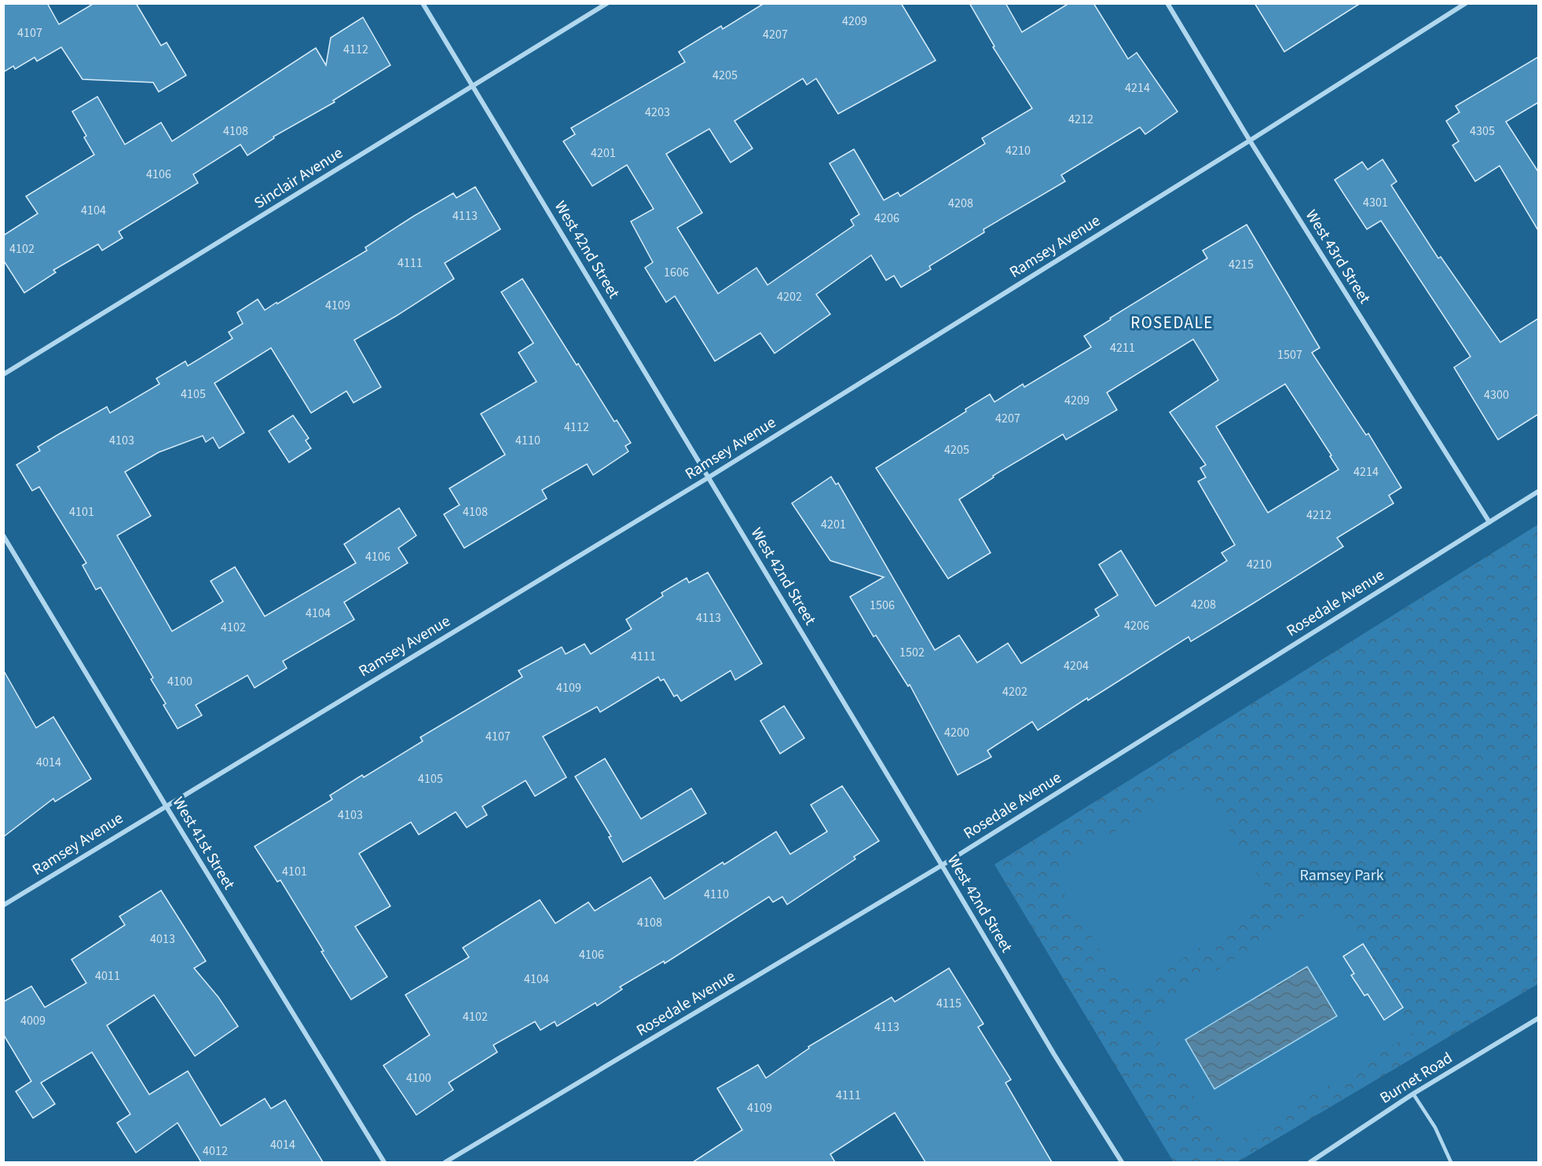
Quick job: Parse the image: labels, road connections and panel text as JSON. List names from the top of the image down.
{
  "streets": {
    "street": [
      "Sinclair Avenue",
      "Ramsey Avenue",
      "West 42nd Street",
      "West 43rd Street",
      "Rosedale Avenue",
      "West 41st Street",
      "Burnet Road"
    ]
  },
  "crossings": [
    ["Sinclair Avenue", "West 42nd Street"],
    ["Ramsey Avenue", "West 42nd Street"],
    ["Ramsey Avenue", "West 43rd Street"],
    ["Ramsey Avenue", "West 41st Street"],
    ["West 42nd Street", "Rosedale Avenue"],
    ["West 43rd Street", "Rosedale Avenue"]
  ],
  "districts": ["ROSEDALE"],
  "parks": ["Ramsey Park"],
  "house_numbers": [
    "4209",
    "4107",
    "4207",
    "4112",
    "4205",
    "4214",
    "4203",
    "4212",
    "4108",
    "4305",
    "4210",
    "4201",
    "4106",
    "4301",
    "4208",
    "4104",
    "4113",
    "4206",
    "4102",
    "4111",
    "4215",
    "1606",
    "4202",
    "4109",
    "4211",
    "1507",
    "4105",
    "4300",
    "4209",
    "4207",
    "4112",
    "4103",
    "4110",
    "4205",
    "4214",
    "4101",
    "4108",
    "4212",
    "4201",
    "4106",
    "4210",
    "4208",
    "1506",
    "4104",
    "4113",
    "4206",
    "4102",
    "1502",
    "4111",
    "4204",
    "4100",
    "4109",
    "4202",
    "4200",
    "4107",
    "4014",
    "4105",
    "4103",
    "4101",
    "4110",
    "4108",
    "4013",
    "4106",
    "4011",
    "4104",
    "4115",
    "4102",
    "4009",
    "4113",
    "4100",
    "4111",
    "4109",
    "4014",
    "4012"
  ]
}
